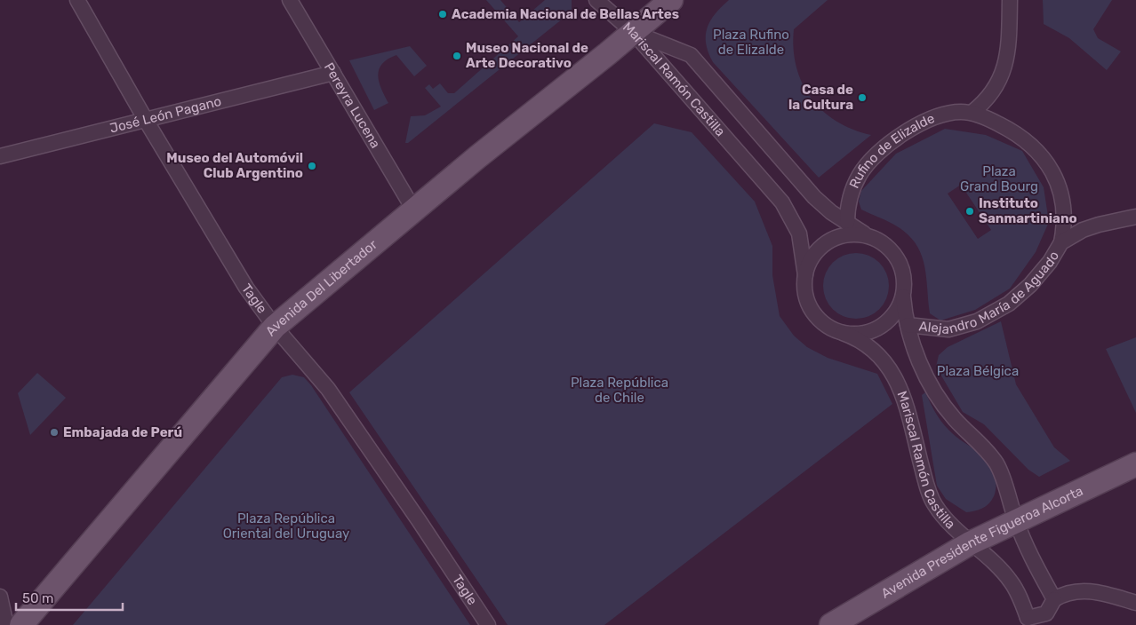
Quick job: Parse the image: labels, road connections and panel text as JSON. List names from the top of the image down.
{
  "streets": {
    "main road": ["Avenida Del Libertador", "Avenida Presidente Figueroa Alcorta"],
    "street": [
      "Mariscal Ramón Castilla",
      "Pereyra Lucena",
      "José León Pagano",
      "Rufino de Elizalde",
      "Alejandro María de Aguado",
      "Tagle"
    ]
  },
  "crossings": [
    ["Mariscal Ramón Castilla", "Rufino de Elizalde"],
    ["Mariscal Ramón Castilla", "Avenida Del Libertador"],
    ["Mariscal Ramón Castilla", "Avenida Presidente Figueroa Alcorta"],
    ["Pereyra Lucena", "José León Pagano"],
    ["Pereyra Lucena", "Avenida Del Libertador"],
    ["José León Pagano", "Tagle"],
    ["Rufino de Elizalde", "Alejandro María de Aguado"],
    ["Avenida Del Libertador", "Tagle"]
  ],
  "parks": [
    "Plaza Rufino de Elizalde",
    "Plaza Grand Bourg",
    "Plaza Bélgica",
    "Plaza República de Chile",
    "Plaza República Oriental del Uruguay"
  ],
  "places": [
    "Academia Nacional de Bellas Artes",
    "Museo Nacional de Arte Decorativo",
    "Casa de la Cultura",
    "Museo del Automóvil Club Argentino",
    "Instituto Sanmartiniano",
    "Embajada de Perú"
  ],
  "scale_bar": "50 m"
}
